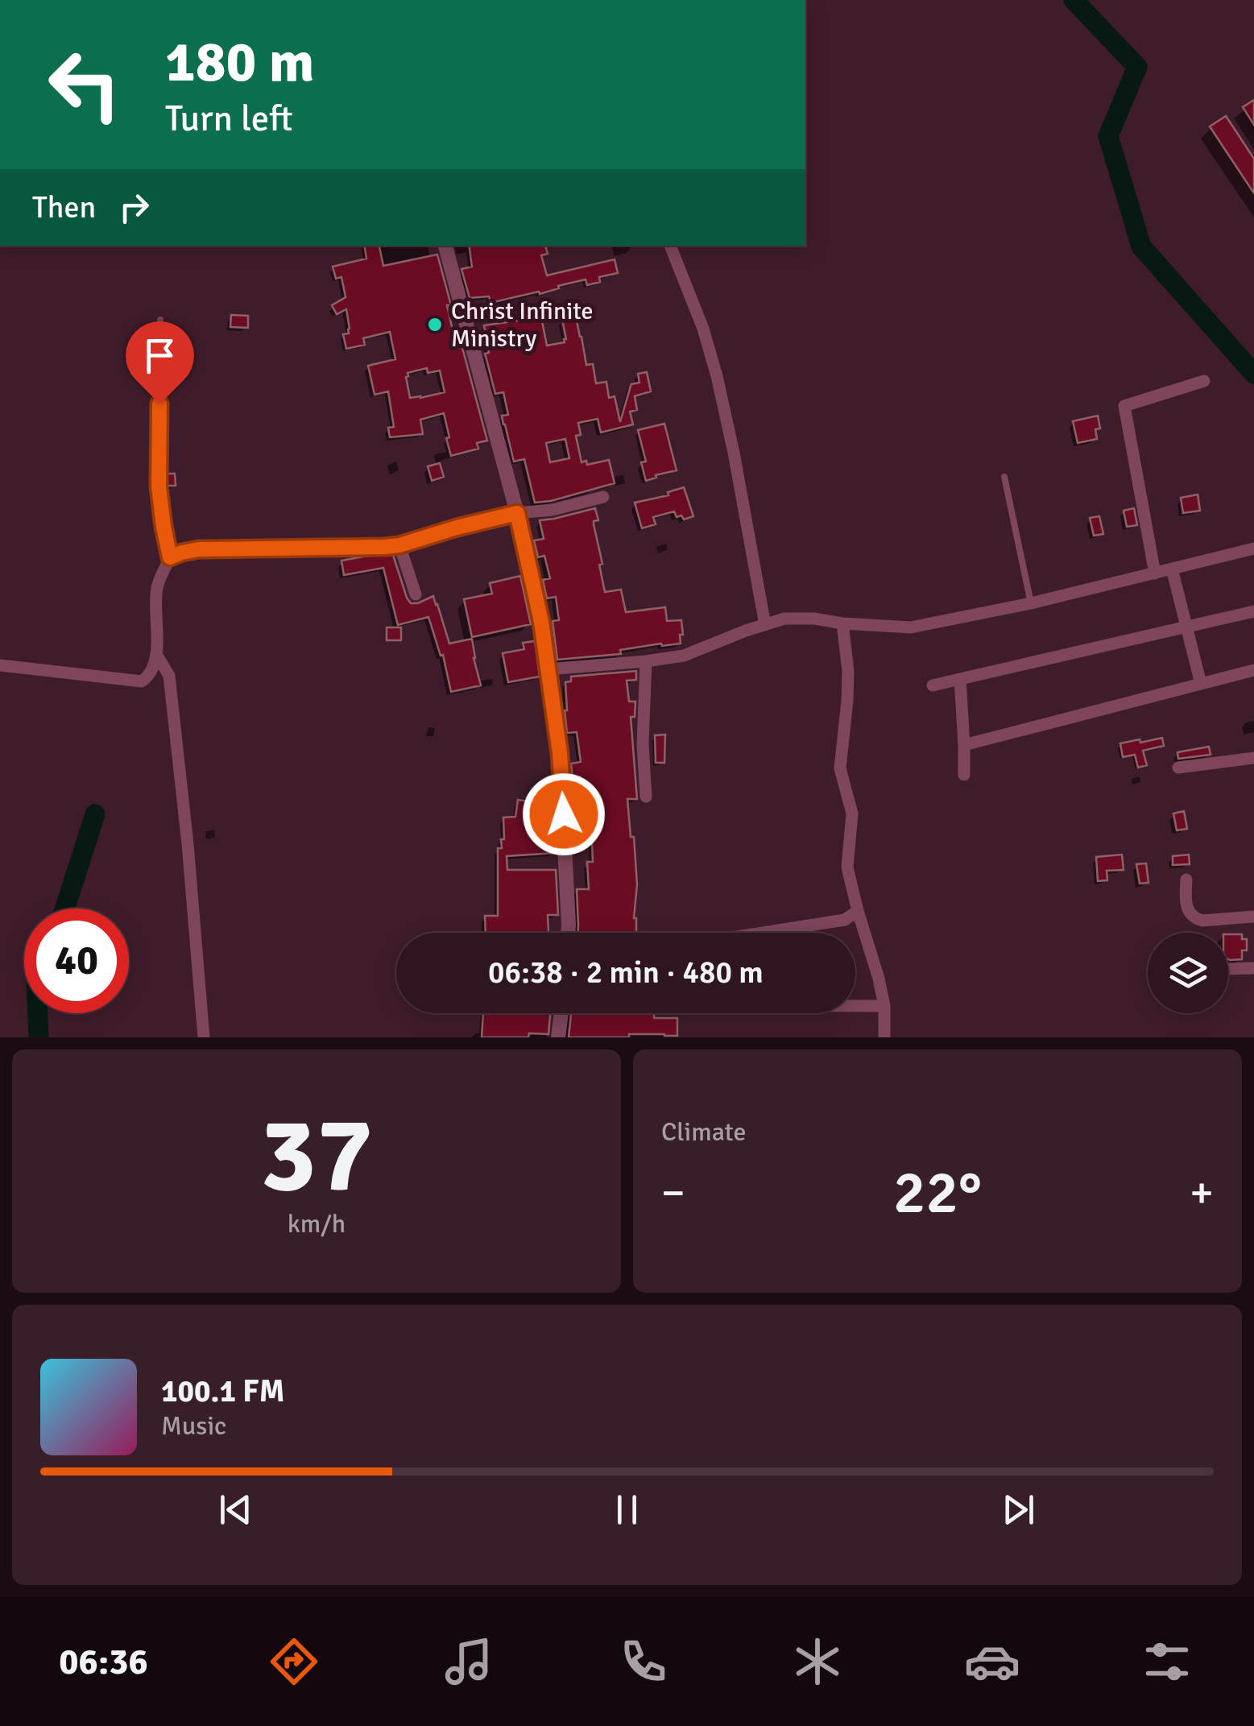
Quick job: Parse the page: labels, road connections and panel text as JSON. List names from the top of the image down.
{
  "places": ["Christ Infinite Ministry"],
  "page": {
    "turn": ["180 m", "Turn left"],
    "then": "Then",
    "limit": "40",
    "trip": "06:38 · 2 min · 480 m",
    "tile": [
      ["37", "km/h"],
      "Climate"
    ],
    "heat": ["−", "22°", "+"],
    "song": ["100.1 FM", "Music"],
    "tabs": "06:36"
  }
}
